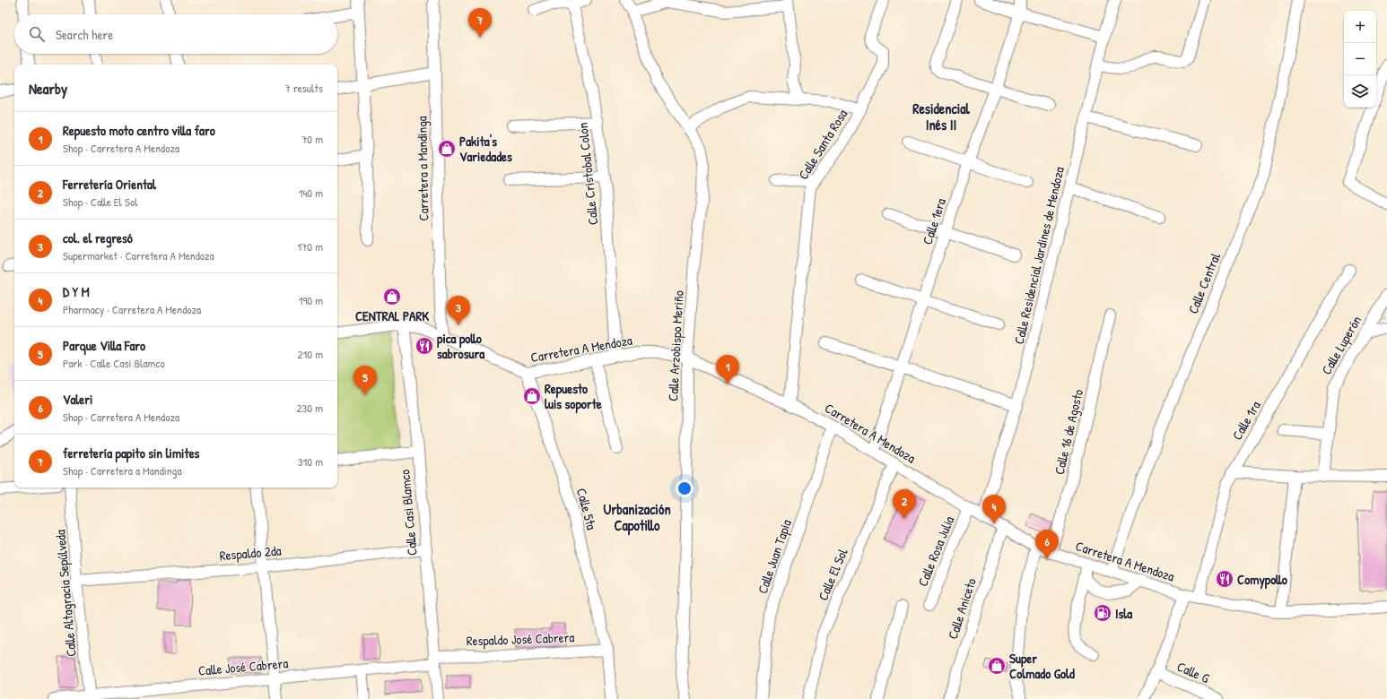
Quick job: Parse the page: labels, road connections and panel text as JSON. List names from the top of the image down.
{
  "streets": {
    "street": [
      "Calle Santa Rosa",
      "Carretera a Mandinga",
      "Calle Cristobal Colon",
      "Calle 1era",
      "Calle Residencial Jardines de Mendoza",
      "Calle Central",
      "Calle Luperón",
      "Calle Arzobispo Meriño",
      "Carretera A Mendoza",
      "Calle 1ra",
      "Calle 16 de Agosto",
      "Calle 5ta",
      "Calle Casi Blamco",
      "Calle Rosa Julia",
      "Respaldo 2da",
      "Calle Juan Tapia",
      "Calle El Sol",
      "Calle Altagracia Sepúlveda",
      "Calle Aniceto",
      "Respaldo José Cabrera",
      "Calle José Cabrera",
      "Calle G"
    ]
  },
  "crossings": [
    ["Calle Santa Rosa", "Carretera A Mendoza"],
    ["Carretera a Mandinga", "Carretera A Mendoza"],
    ["Calle Cristobal Colon", "Carretera A Mendoza"],
    ["Calle 1era", "Carretera A Mendoza"],
    ["Calle Residencial Jardines de Mendoza", "Carretera A Mendoza"],
    ["Calle Central", "Carretera A Mendoza"],
    ["Calle Arzobispo Meriño", "Carretera A Mendoza"],
    ["Carretera A Mendoza", "Calle 1ra"],
    ["Carretera A Mendoza", "Calle 16 de Agosto"],
    ["Carretera A Mendoza", "Calle 5ta"],
    ["Carretera A Mendoza", "Calle Casi Blamco"],
    ["Carretera A Mendoza", "Calle Rosa Julia"],
    ["Carretera A Mendoza", "Calle Juan Tapia"],
    ["Carretera A Mendoza", "Calle El Sol"],
    ["Carretera A Mendoza", "Calle Aniceto"],
    ["Calle 5ta", "Respaldo José Cabrera"],
    ["Calle Casi Blamco", "Respaldo 2da"],
    ["Calle Casi Blamco", "Respaldo José Cabrera"],
    ["Calle Casi Blamco", "Calle José Cabrera"],
    ["Respaldo 2da", "Calle Altagracia Sepúlveda"],
    ["Calle Altagracia Sepúlveda", "Calle José Cabrera"],
    ["Respaldo José Cabrera", "Calle José Cabrera"]
  ],
  "districts": ["Residencial Inés II", "Urbanización Capotillo"],
  "places": {
    "shop": [
      "Pakita's Variedades",
      "CENTRAL PARK",
      "Repuesto luis soporte",
      "Super Colmado Gold"
    ],
    "restaurant": ["pica pollo sabrosura", "Comypollo"],
    "fuel station": ["Isla"]
  },
  "page": {
    "pins": [
      "7",
      "3",
      "1",
      "5",
      "2",
      "4",
      "6"
    ],
    "map_buttons": ["+", "−"],
    "search": "Search here",
    "heading": ["Nearby", "7 results"],
    "list": [
      {
        "mark": "1",
        "name": "Repuesto moto centro villa faro",
        "note": "Shop · Carretera A Mendoza",
        "value": "70 m"
      },
      {
        "mark": "2",
        "name": "Ferretería Oriental",
        "note": "Shop · Calle El Sol",
        "value": "140 m"
      },
      {
        "mark": "3",
        "name": "col. el regresó",
        "note": "Supermarket · Carretera A Mendoza",
        "value": "170 m"
      },
      {
        "mark": "4",
        "name": "D Y M",
        "note": "Pharmacy · Carretera A Mendoza",
        "value": "190 m"
      },
      {
        "mark": "5",
        "name": "Parque Villa Faro",
        "note": "Park · Calle Casi Blamco",
        "value": "210 m"
      },
      {
        "mark": "6",
        "name": "Valeri",
        "note": "Shop · Carretera A Mendoza",
        "value": "230 m"
      },
      {
        "mark": "7",
        "name": "ferretería papito sin limites",
        "note": "Shop · Carretera a Mandinga",
        "value": "310 m"
      }
    ]
  }
}
